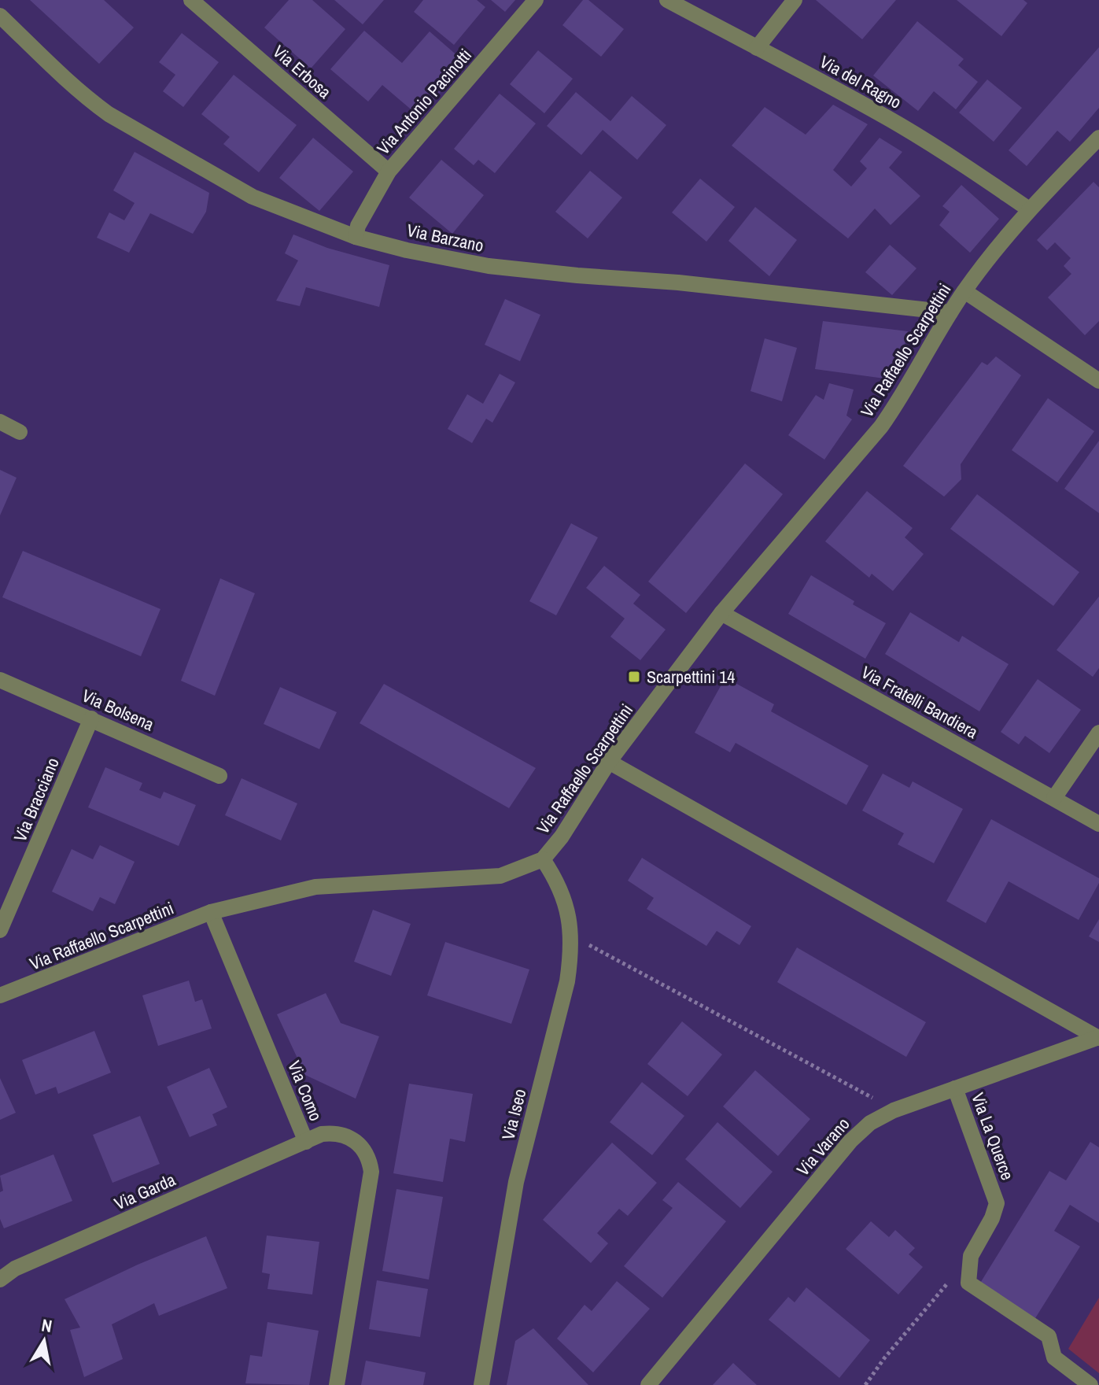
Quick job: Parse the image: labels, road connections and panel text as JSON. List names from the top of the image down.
{
  "streets": {
    "street": [
      "Via Erbosa",
      "Via del Ragno",
      "Via Antonio Pacinotti",
      "Via Barzano",
      "Via Raffaello Scarpettini",
      "Via Fratelli Bandiera",
      "Via Bolsena",
      "Via Bracciano",
      "Via Como",
      "Via Iseo",
      "Via La Querce",
      "Via Varano",
      "Via Garda"
    ]
  },
  "crossings": [
    ["Via Erbosa", "Via Antonio Pacinotti"],
    ["Via del Ragno", "Via Raffaello Scarpettini"],
    ["Via Antonio Pacinotti", "Via Barzano"],
    ["Via Barzano", "Via Raffaello Scarpettini"],
    ["Via Raffaello Scarpettini", "Via Fratelli Bandiera"],
    ["Via Raffaello Scarpettini", "Via Como"],
    ["Via Raffaello Scarpettini", "Via Iseo"],
    ["Via Bolsena", "Via Bracciano"],
    ["Via Como", "Via Garda"],
    ["Via La Querce", "Via Varano"]
  ],
  "places": {
    "transit": ["Scarpettini 14"]
  },
  "north": "top"
}
